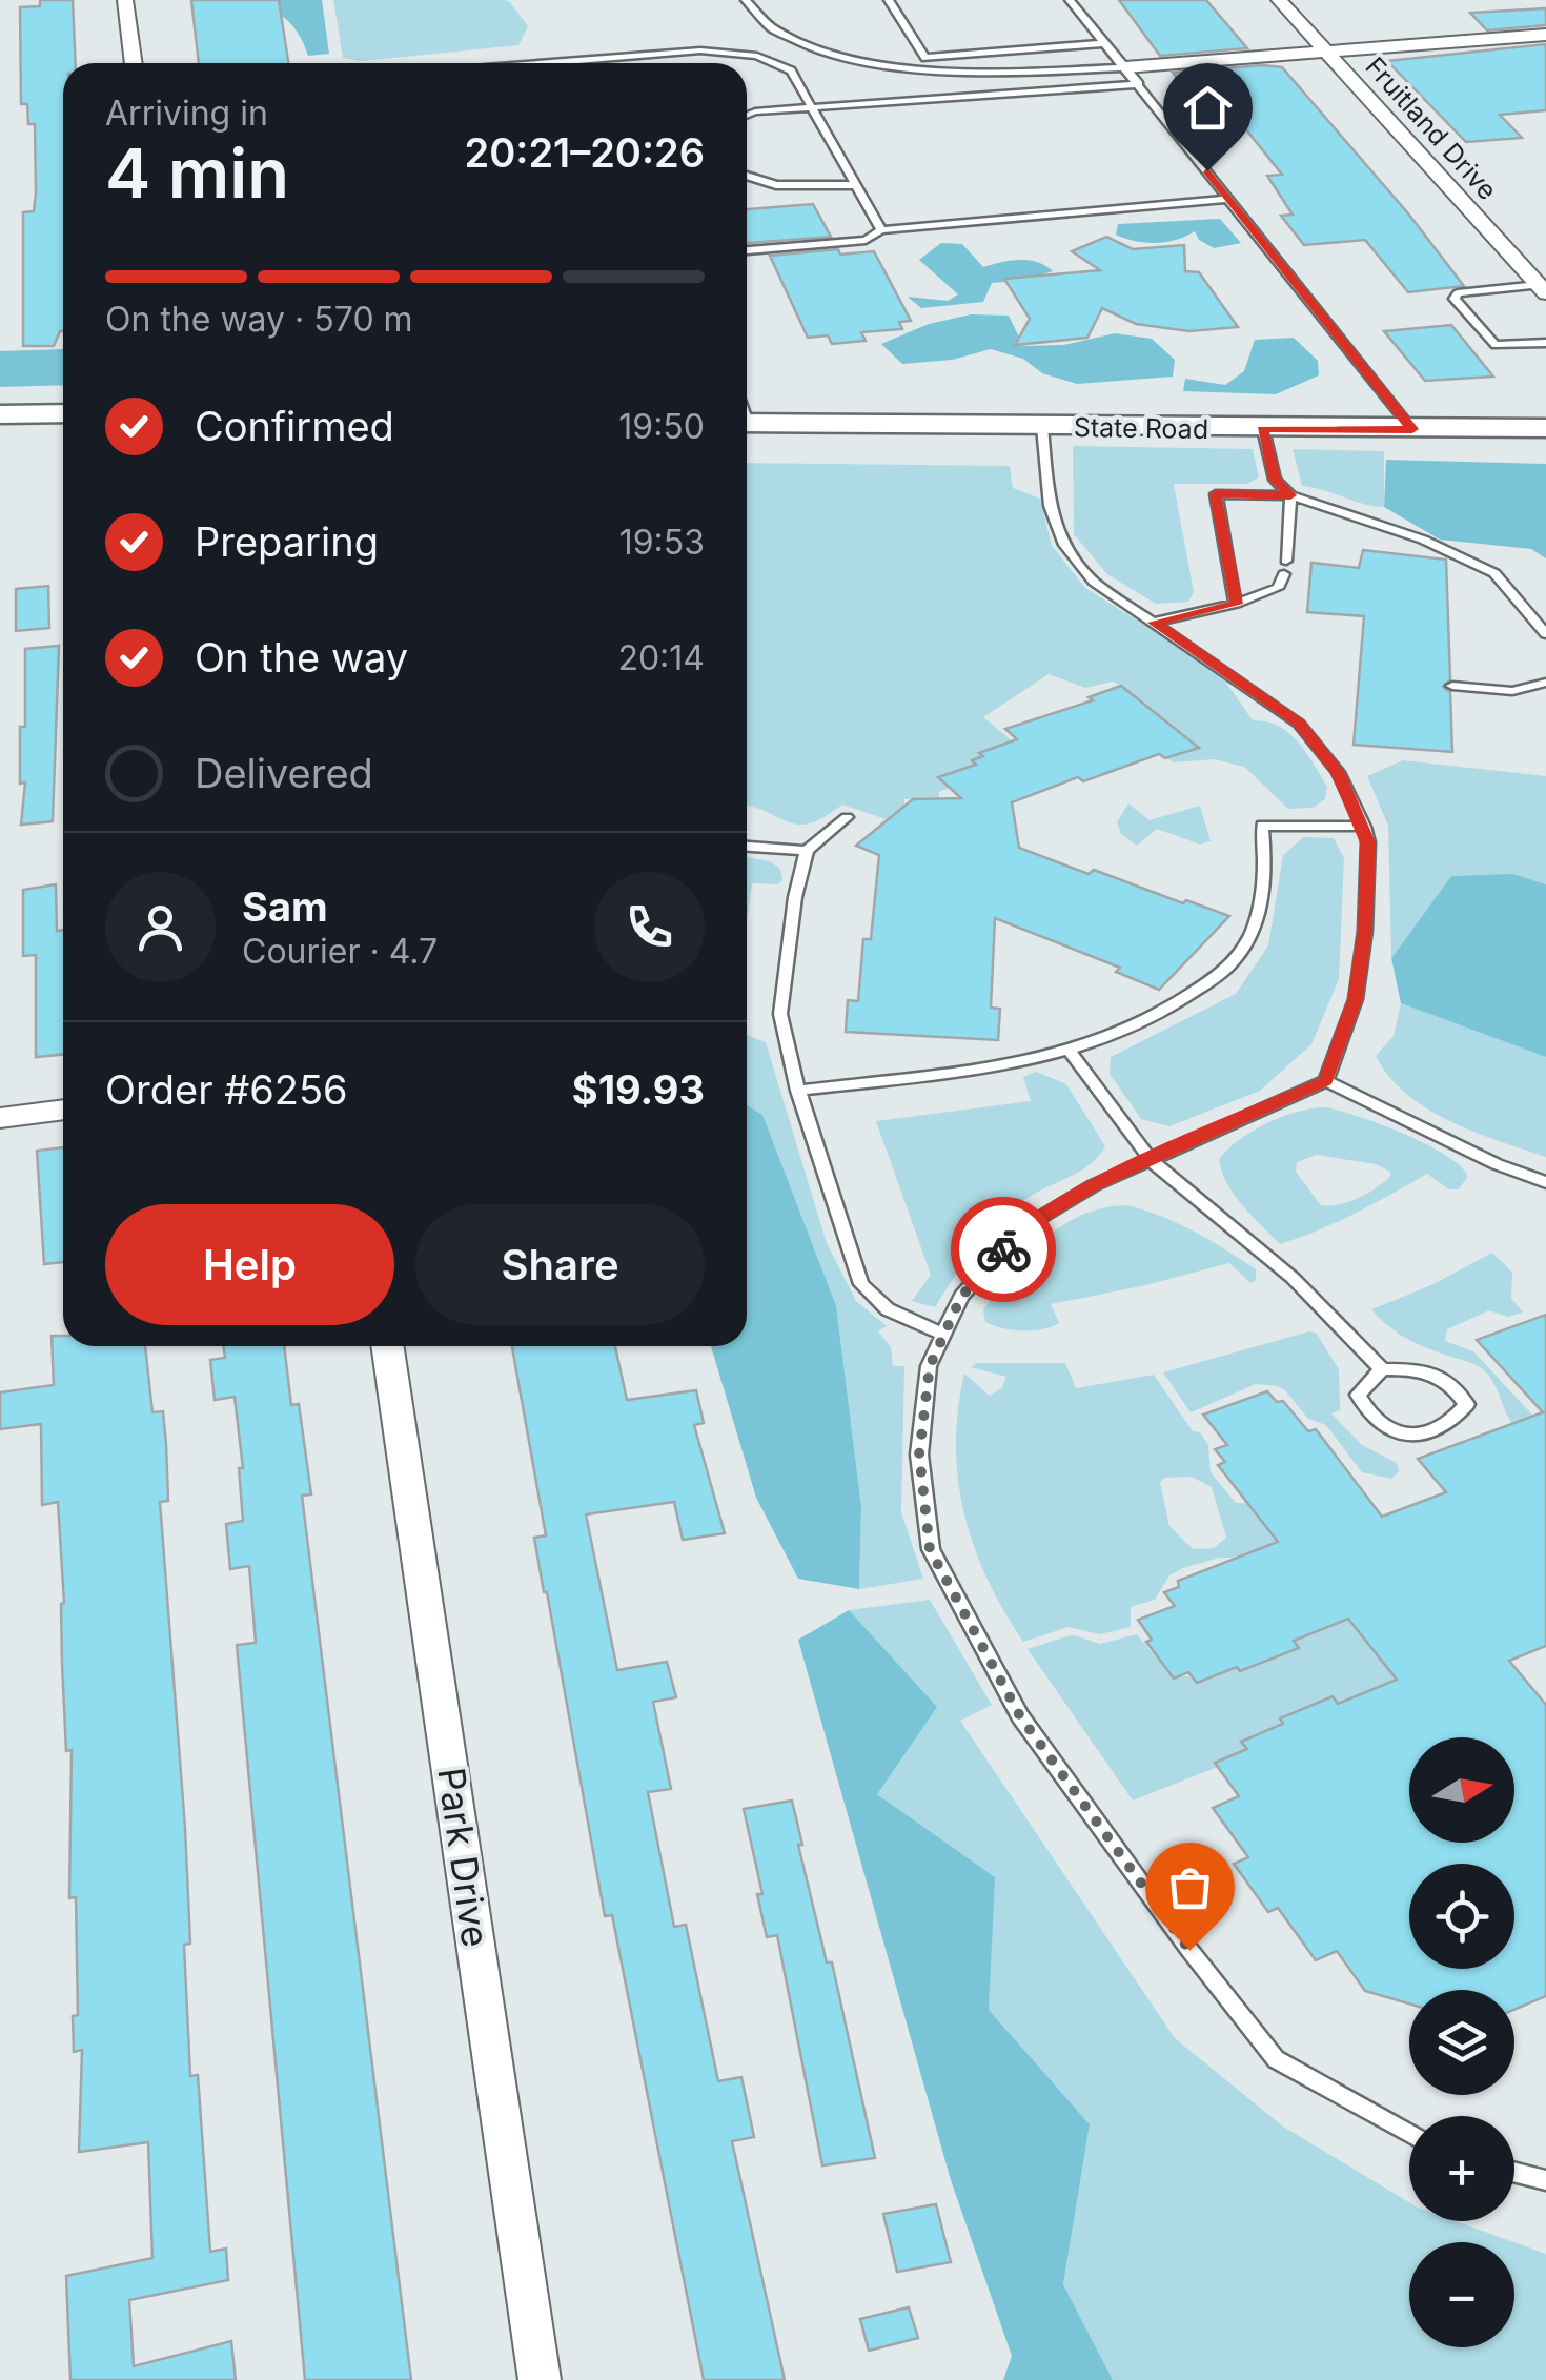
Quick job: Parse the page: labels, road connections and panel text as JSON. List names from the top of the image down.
{
  "streets": {
    "main road": ["State Road"],
    "street": ["Fruitland Drive", "Park Drive"]
  },
  "north": "right",
  "page": {
    "heading": ["4 min", "Arriving in", "20:21–20:26"],
    "panel": [
      "Sam",
      "Courier · 4.7",
      "Order #6256",
      "$19.93"
    ],
    "bar": "On the way · 570 m",
    "list": [
      ["Confirmed", "19:50"],
      ["Preparing", "19:53"],
      ["On the way", "20:14"],
      "Delivered"
    ],
    "buttons": ["Help", "Share"],
    "map_buttons": ["+", "−"]
  }
}
